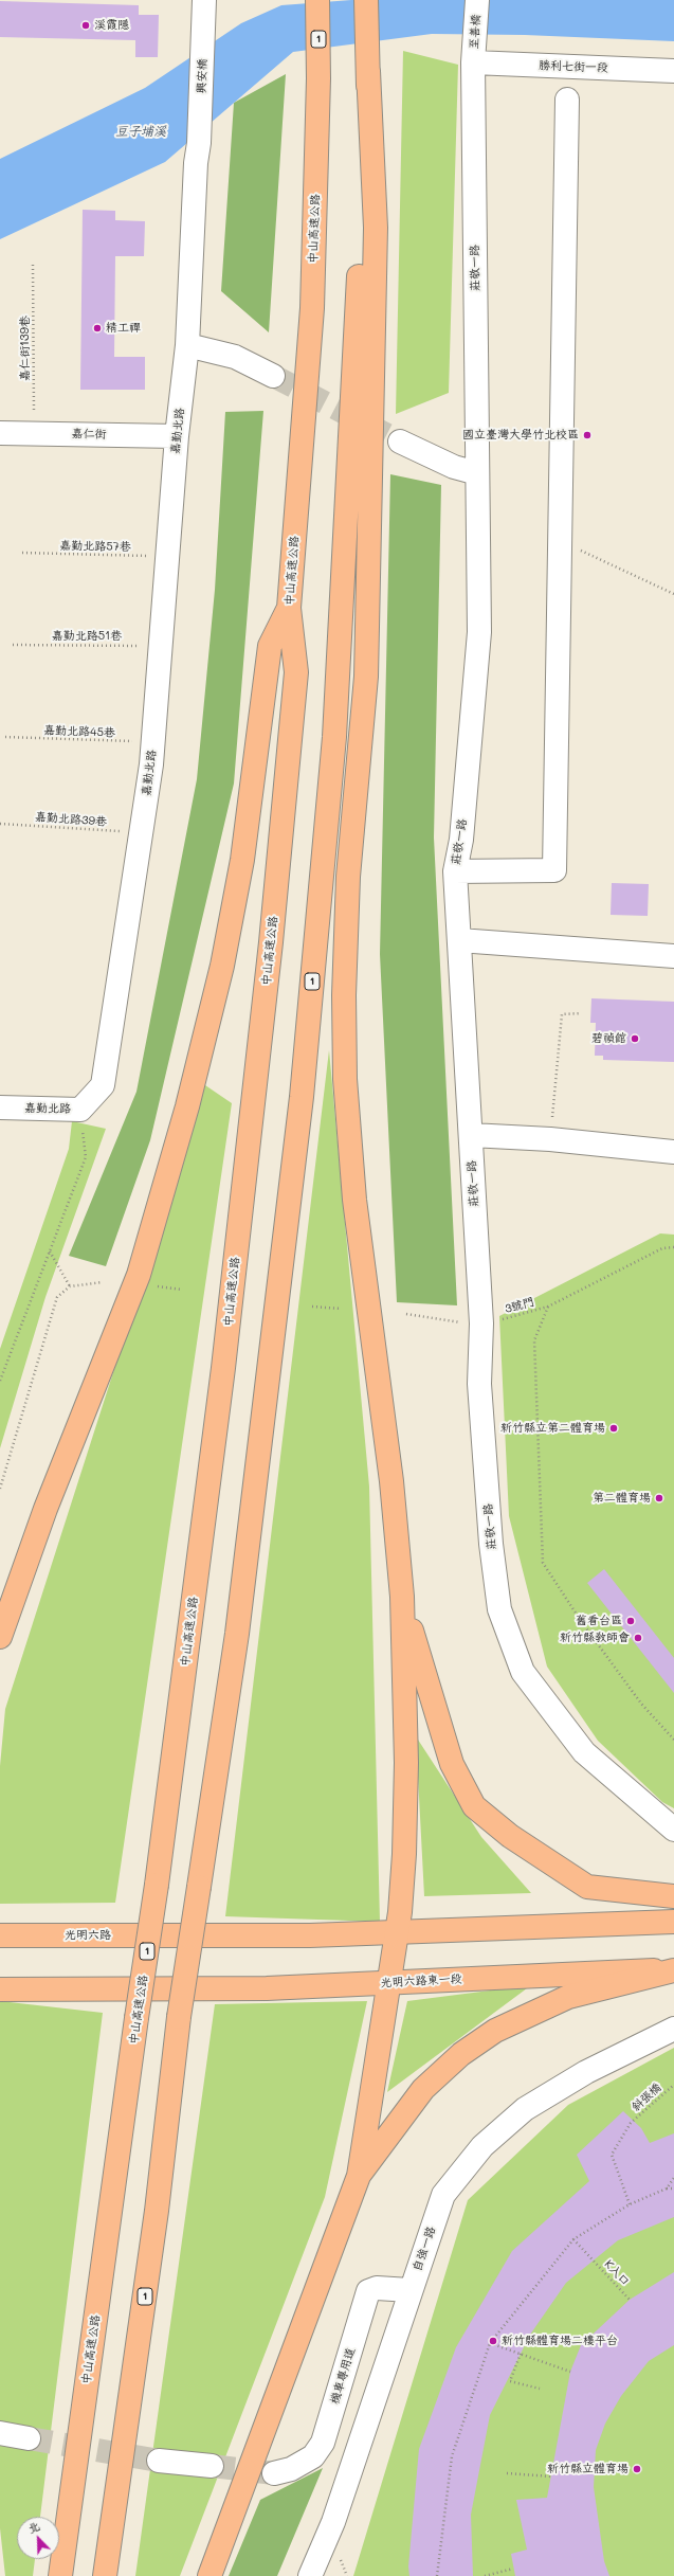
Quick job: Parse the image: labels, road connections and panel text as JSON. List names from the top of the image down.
{
  "streets": {
    "main road": [
      "1",
      "中山高速公路",
      "光明六路",
      "光明六路東一段"
    ],
    "street": [
      "至善橋",
      "勝利七街一段",
      "興安橋",
      "莊敬一路",
      "嘉勤北路",
      "嘉仁街",
      "自強一路",
      "機車專用道"
    ],
    "path": [
      "嘉仁街139巷",
      "嘉勤北路57巷",
      "嘉勤北路51巷",
      "嘉勤北路45巷",
      "嘉勤北路39巷",
      "3號門",
      "斜張橋",
      "K入口"
    ]
  },
  "crossings": [
    ["至善橋", "勝利七街一段"],
    ["至善橋", "莊敬一路"],
    ["勝利七街一段", "莊敬一路"],
    ["興安橋", "嘉勤北路"],
    ["嘉仁街139巷", "嘉仁街"],
    ["嘉勤北路", "嘉仁街"],
    ["嘉勤北路", "嘉勤北路57巷"],
    ["嘉勤北路", "嘉勤北路51巷"],
    ["嘉勤北路", "嘉勤北路45巷"],
    ["嘉勤北路", "嘉勤北路39巷"],
    ["自強一路", "機車專用道"]
  ],
  "water": ["豆子埔溪"],
  "places": [
    "溪霞隱",
    "精工禪",
    "國立臺灣大學竹北校區",
    "碧禎館",
    "新竹縣立第二體育場",
    "第二體育場",
    "舊看台區",
    "新竹縣教師會",
    "新竹縣體育場二樓平台",
    "新竹縣立體育場"
  ],
  "north": "top left"
}
